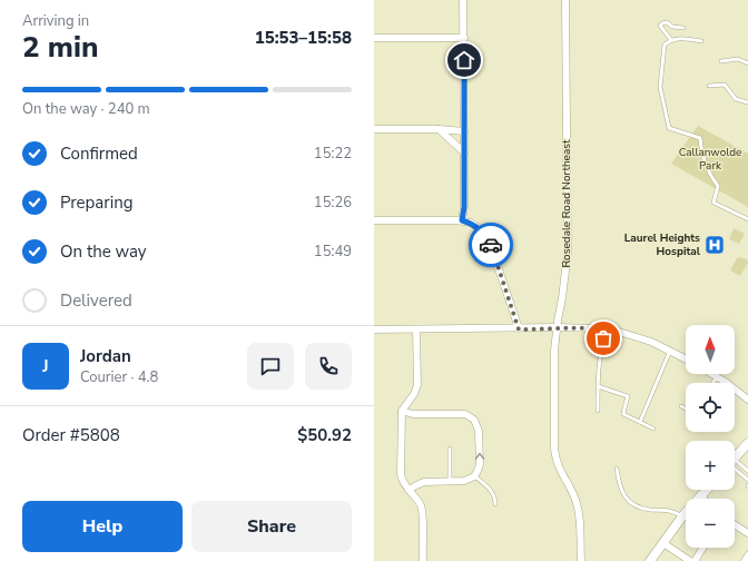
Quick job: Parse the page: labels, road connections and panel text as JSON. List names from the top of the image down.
{
  "streets": {
    "street": ["Rosedale Road Northeast"]
  },
  "parks": ["Callanwolde Park"],
  "places": {
    "hospital": ["Laurel Heights Hospital"]
  },
  "north": "top",
  "page": {
    "heading": ["2 min", "Arriving in", "15:53–15:58"],
    "panel": [
      "Jordan",
      "Courier · 4.8",
      "Order #5808",
      "$50.92"
    ],
    "bar": "On the way · 240 m",
    "list": [
      ["Confirmed", "15:22"],
      ["Preparing", "15:26"],
      ["On the way", "15:49"],
      "Delivered"
    ],
    "map_buttons": ["+", "−"],
    "round": "J",
    "buttons": ["Help", "Share"]
  }
}
